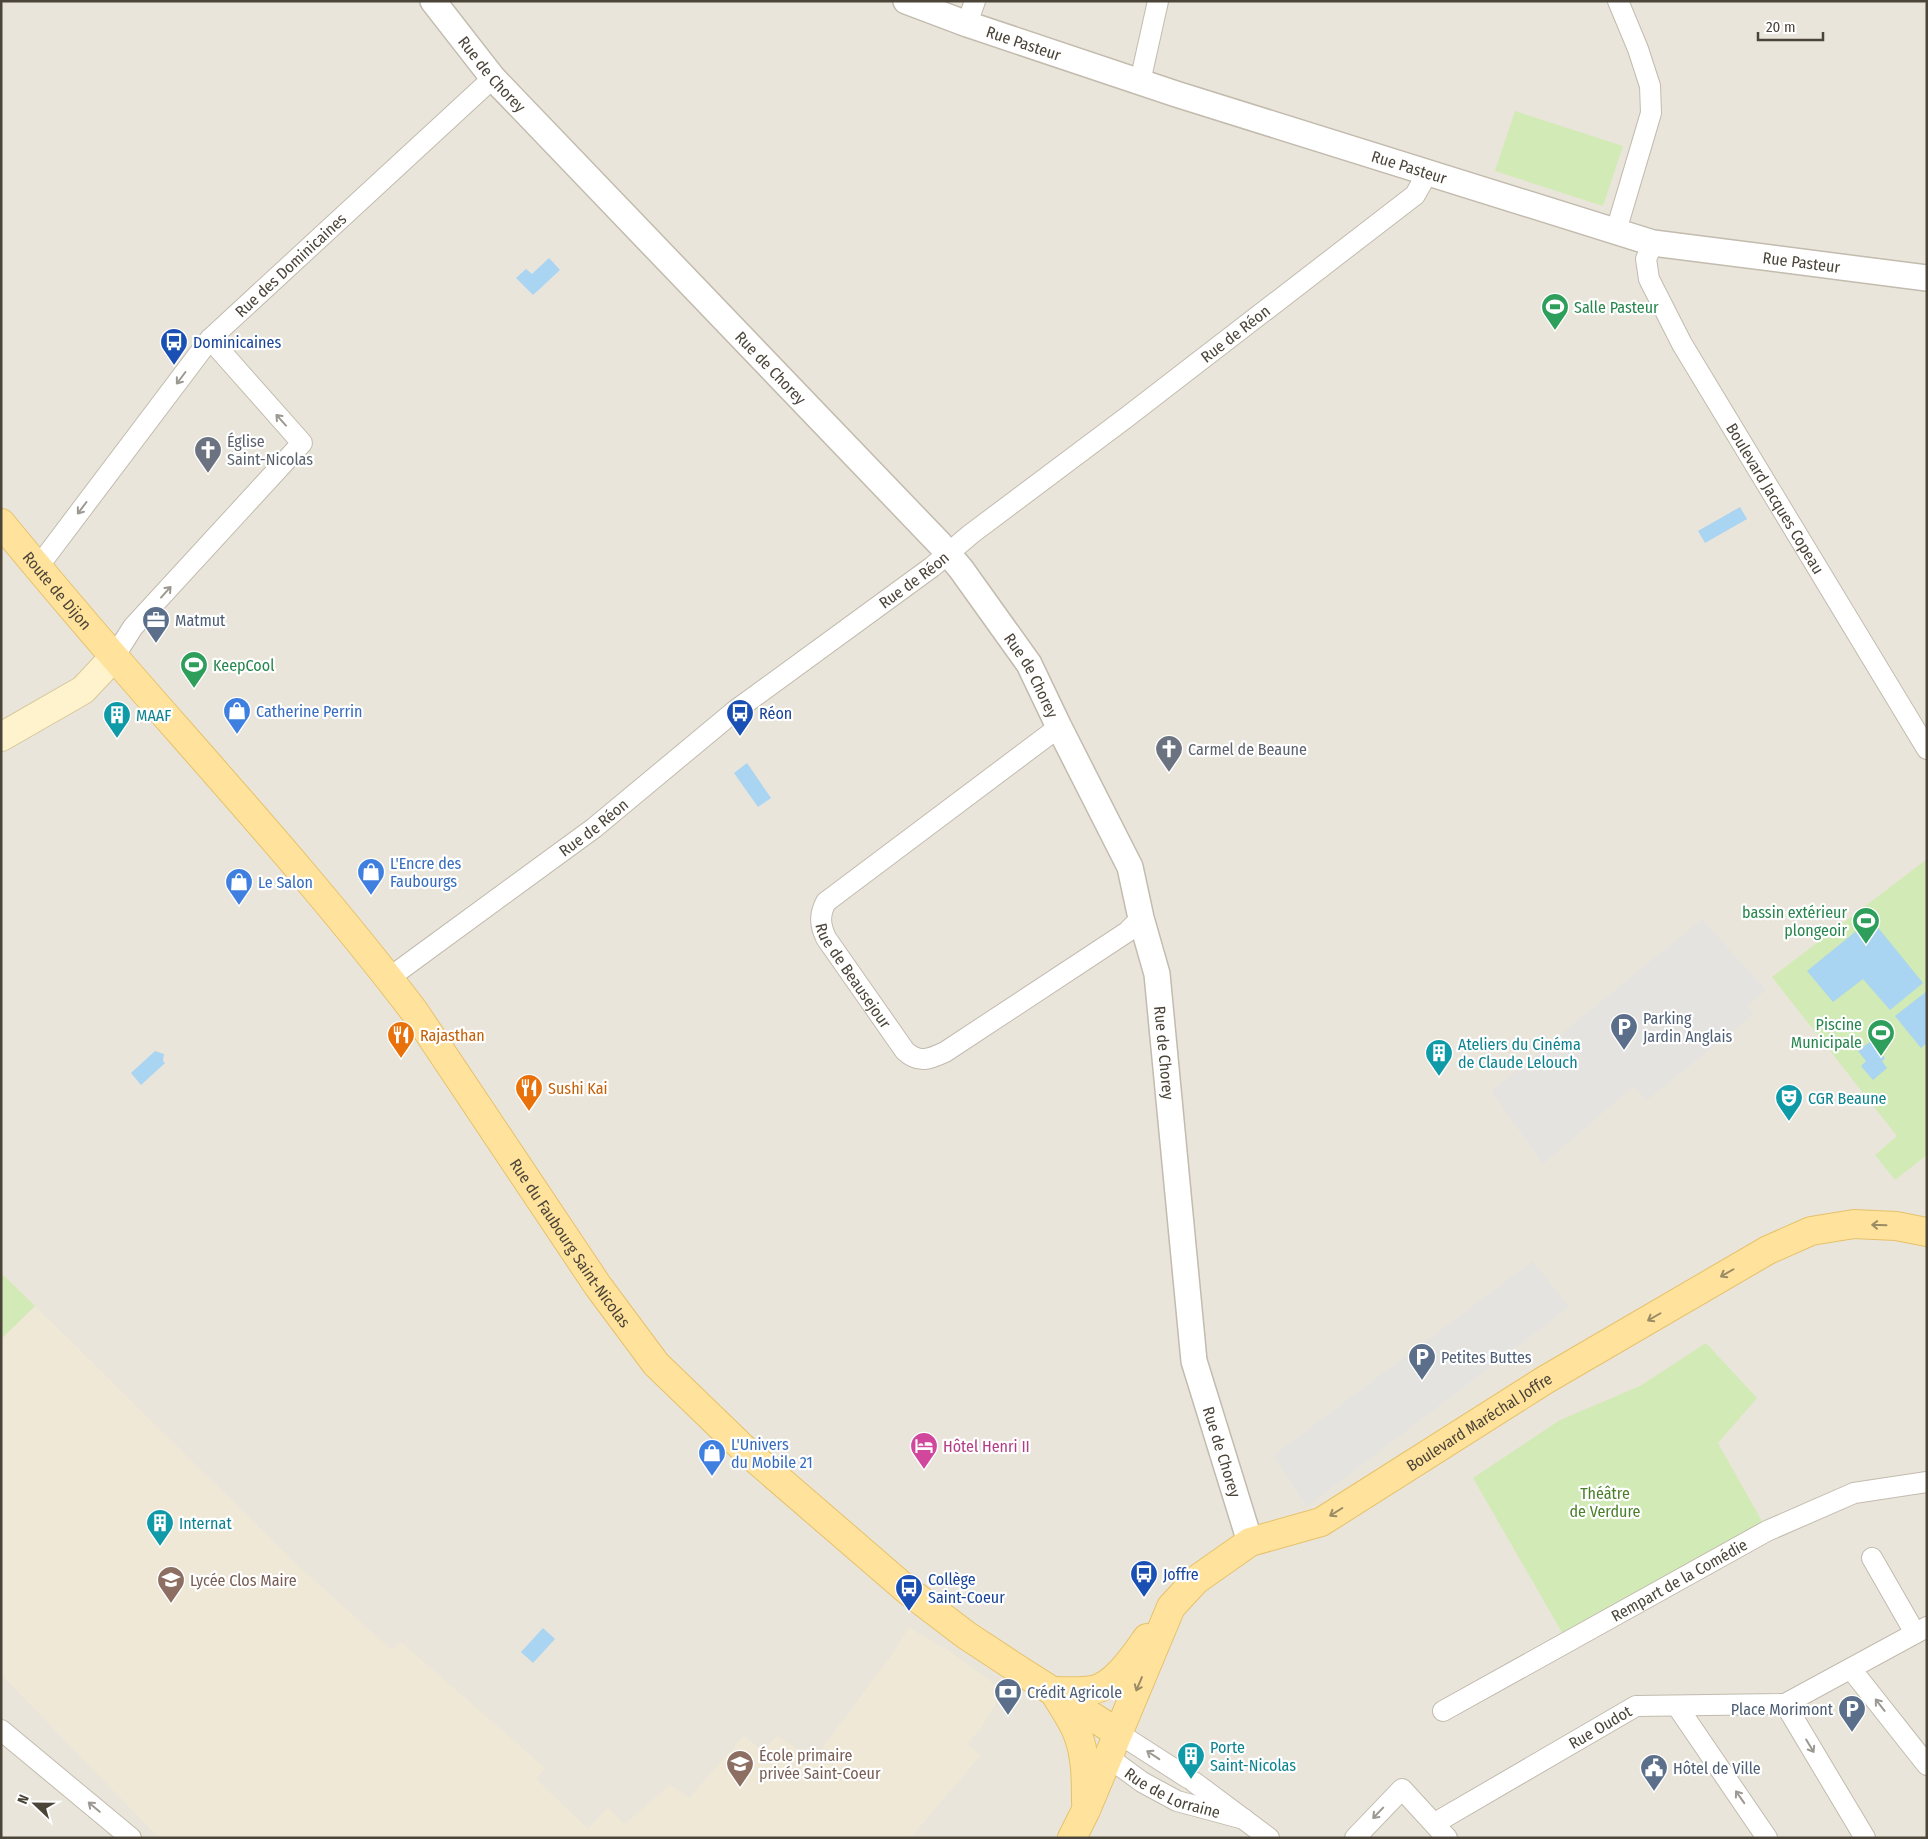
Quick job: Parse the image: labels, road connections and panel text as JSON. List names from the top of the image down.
{
  "streets": {
    "main road": ["Route de Dijon", "Rue du Faubourg Saint-Nicolas", "Boulevard Maréchal Joffre"],
    "street": [
      "Rue Pasteur",
      "Rue de Chorey",
      "Rue des Dominicaines",
      "Rue de Réon",
      "Boulevard Jacques Copeau",
      "Rue de Beausejour",
      "Rempart de la Comédie",
      "Rue Oudot",
      "Rue de Lorraine"
    ]
  },
  "crossings": [
    ["Rue Pasteur", "Rue de Réon"],
    ["Rue Pasteur", "Boulevard Jacques Copeau"],
    ["Rue de Chorey", "Rue des Dominicaines"],
    ["Rue de Chorey", "Rue de Réon"],
    ["Rue de Chorey", "Rue de Beausejour"],
    ["Rue de Chorey", "Boulevard Maréchal Joffre"],
    ["Rue des Dominicaines", "Route de Dijon"],
    ["Rue de Réon", "Rue du Faubourg Saint-Nicolas"],
    ["Route de Dijon", "Rue du Faubourg Saint-Nicolas"],
    ["Rue du Faubourg Saint-Nicolas", "Boulevard Maréchal Joffre"],
    ["Rue du Faubourg Saint-Nicolas", "Rue de Lorraine"],
    ["Boulevard Maréchal Joffre", "Rue de Lorraine"]
  ],
  "one_way": ["Rue des Dominicaines", "Boulevard Maréchal Joffre"],
  "parks": ["Théâtre de Verdure"],
  "places": {
    "sports": [
      "Salle Pasteur",
      "KeepCool",
      "bassin extérieur plongeoir",
      "Piscine Municipale"
    ],
    "bus stop": [
      "Dominicaines",
      "Réon",
      "Joffre",
      "Collège Saint-Coeur"
    ],
    "church": ["Église Saint-Nicolas", "Carmel de Beaune"],
    "office": ["Matmut"],
    "shop": [
      "Catherine Perrin",
      "L'Encre des Faubourgs",
      "Le Salon",
      "L'Univers du Mobile 21"
    ],
    "building": [
      "MAAF",
      "Ateliers du Cinéma de Claude Lelouch",
      "Internat",
      "Porte Saint-Nicolas"
    ],
    "parking": ["Parking Jardin Anglais", "Petites Buttes", "Place Morimont"],
    "restaurant": ["Rajasthan", "Sushi Kai"],
    "theatre": ["CGR Beaune"],
    "hotel": ["Hôtel Henri II"],
    "school or university": ["Lycée Clos Maire", "École primaire privée Saint-Coeur"],
    "bank": ["Crédit Agricole"],
    "public building": ["Hôtel de Ville"]
  },
  "scale_bar": "20 m",
  "north": "left"
}
